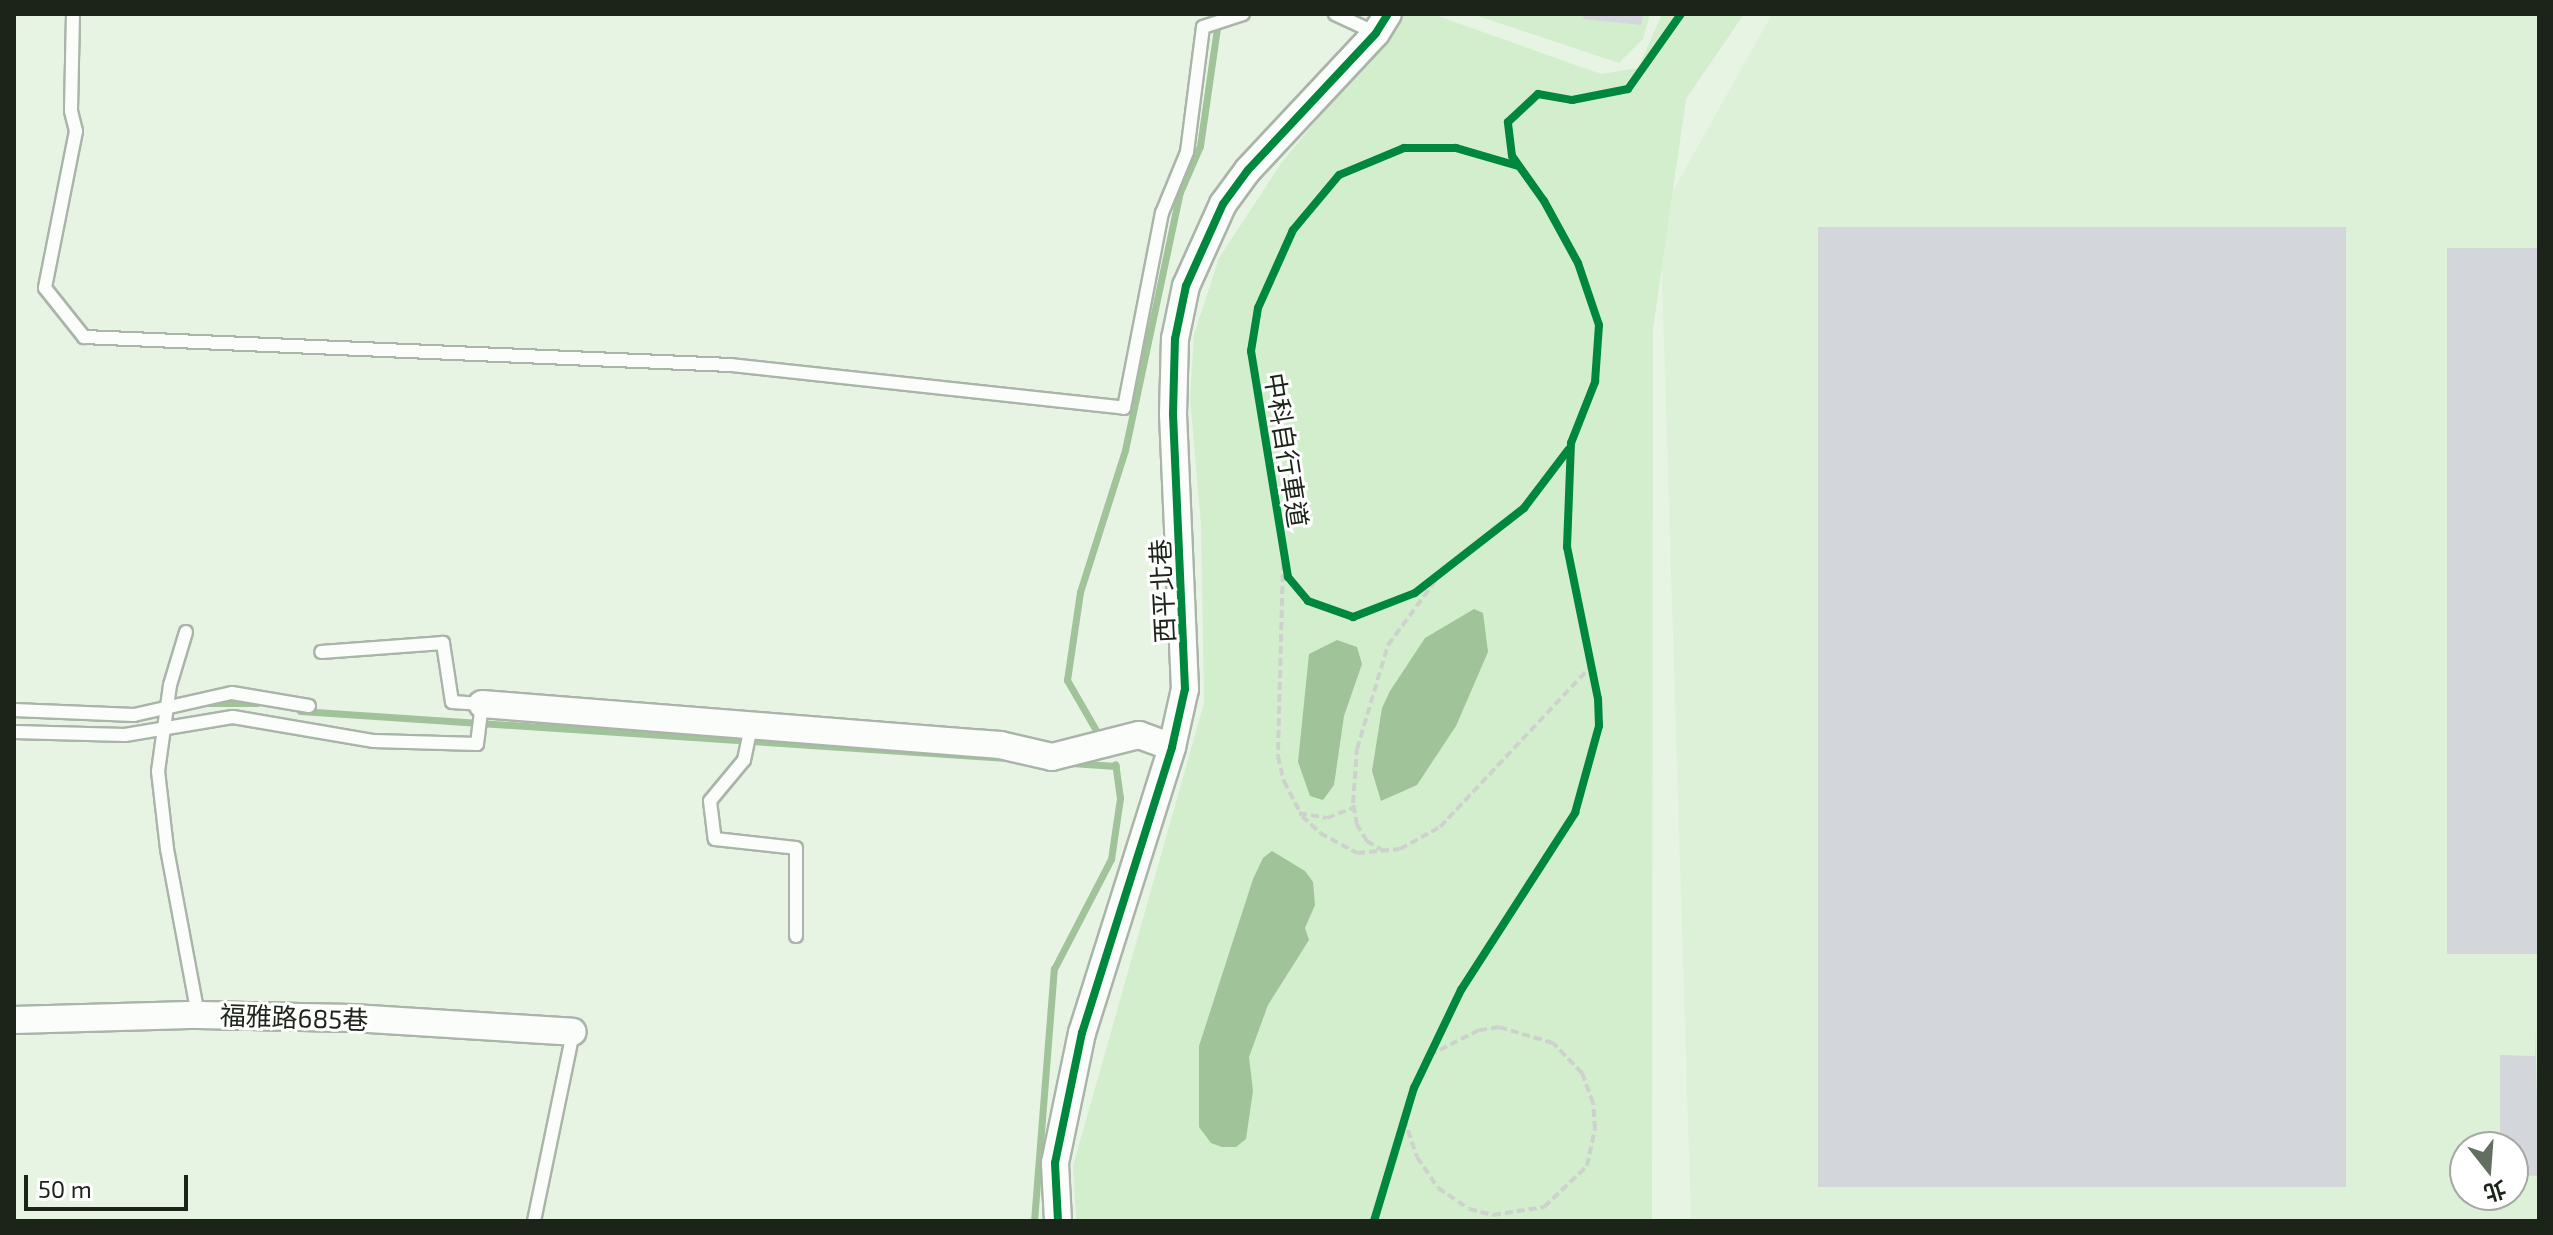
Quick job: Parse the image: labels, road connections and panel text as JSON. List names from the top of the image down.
{
  "streets": {
    "street": ["西平北巷", "福雅路685巷"],
    "cycle path": ["中科自行車道"]
  },
  "scale_bar": "50 m",
  "north": "bottom"
}
